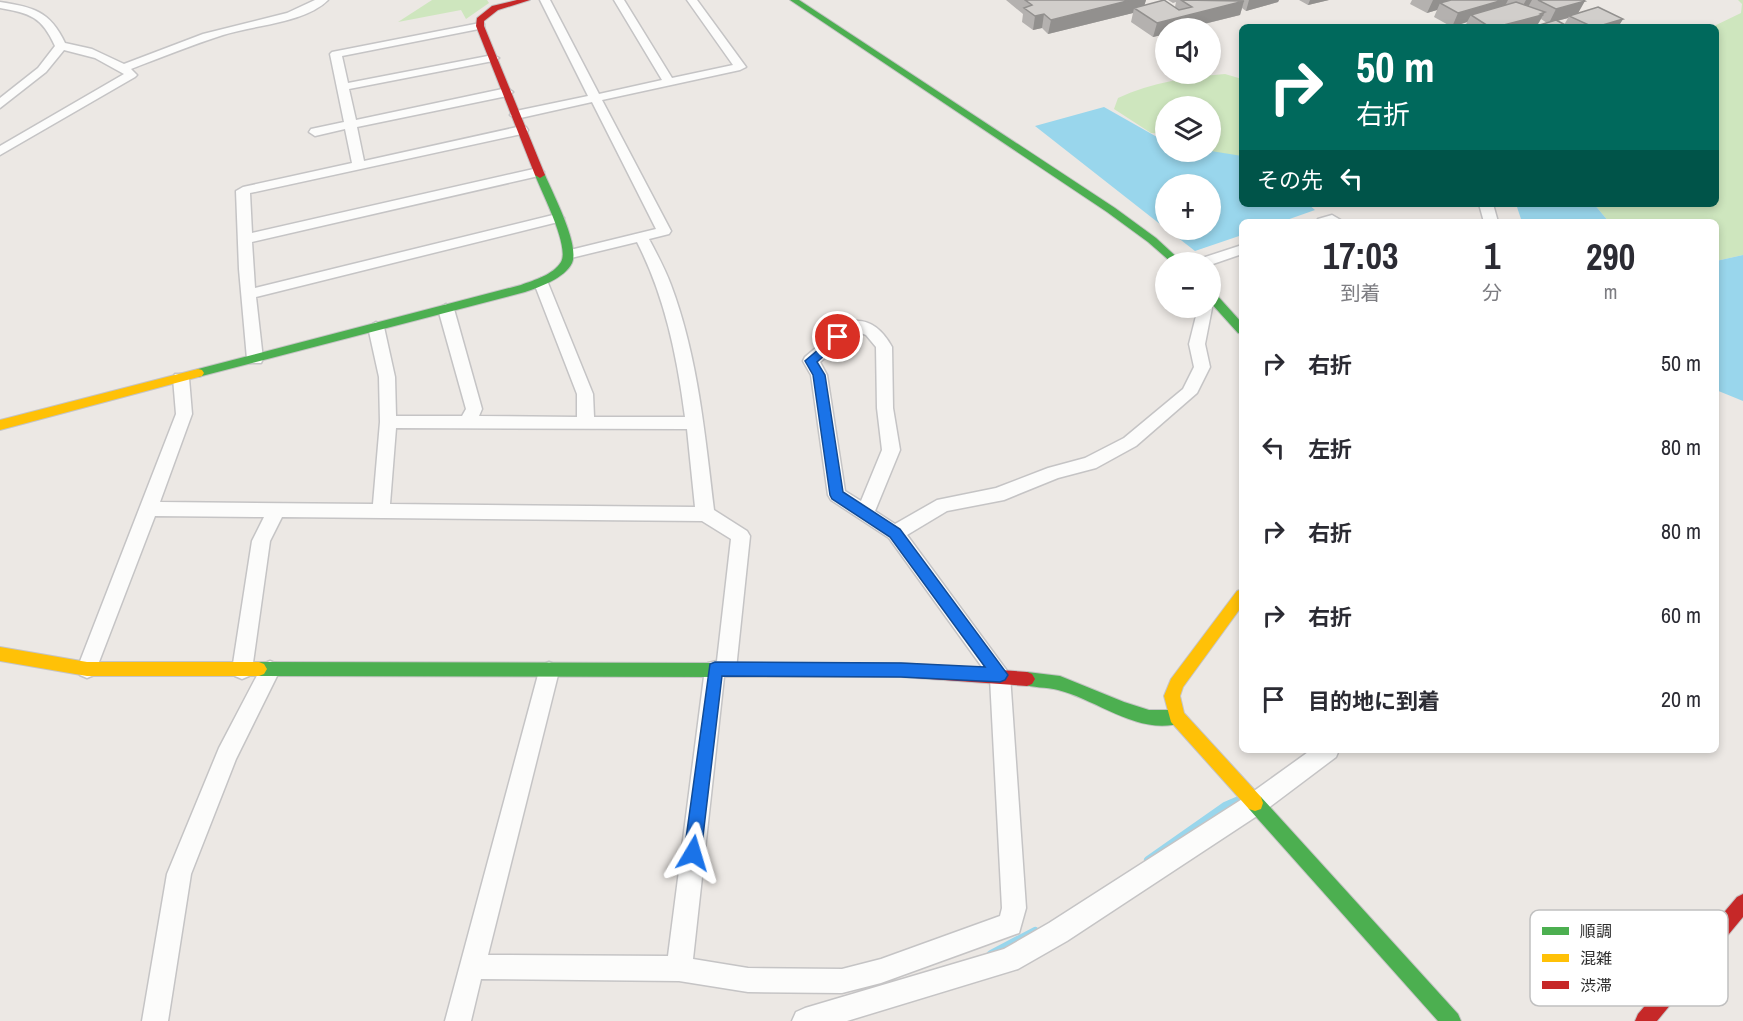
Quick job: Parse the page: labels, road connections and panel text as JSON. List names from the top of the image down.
{
  "legend": ["順調", "混雑", "渋滞"],
  "page": {
    "map_buttons": ["+", "−"],
    "turn": ["50 m", "右折"],
    "then": "その先",
    "eta": [
      "17:03",
      "到着",
      "1",
      "分",
      "290",
      "m"
    ],
    "list": [
      {
        "name": "右折",
        "value": "50 m"
      },
      {
        "name": "左折",
        "value": "80 m"
      },
      {
        "name": "右折",
        "value": "80 m"
      },
      {
        "name": "右折",
        "value": "60 m"
      },
      {
        "name": "目的地に到着",
        "value": "20 m"
      }
    ]
  }
}
